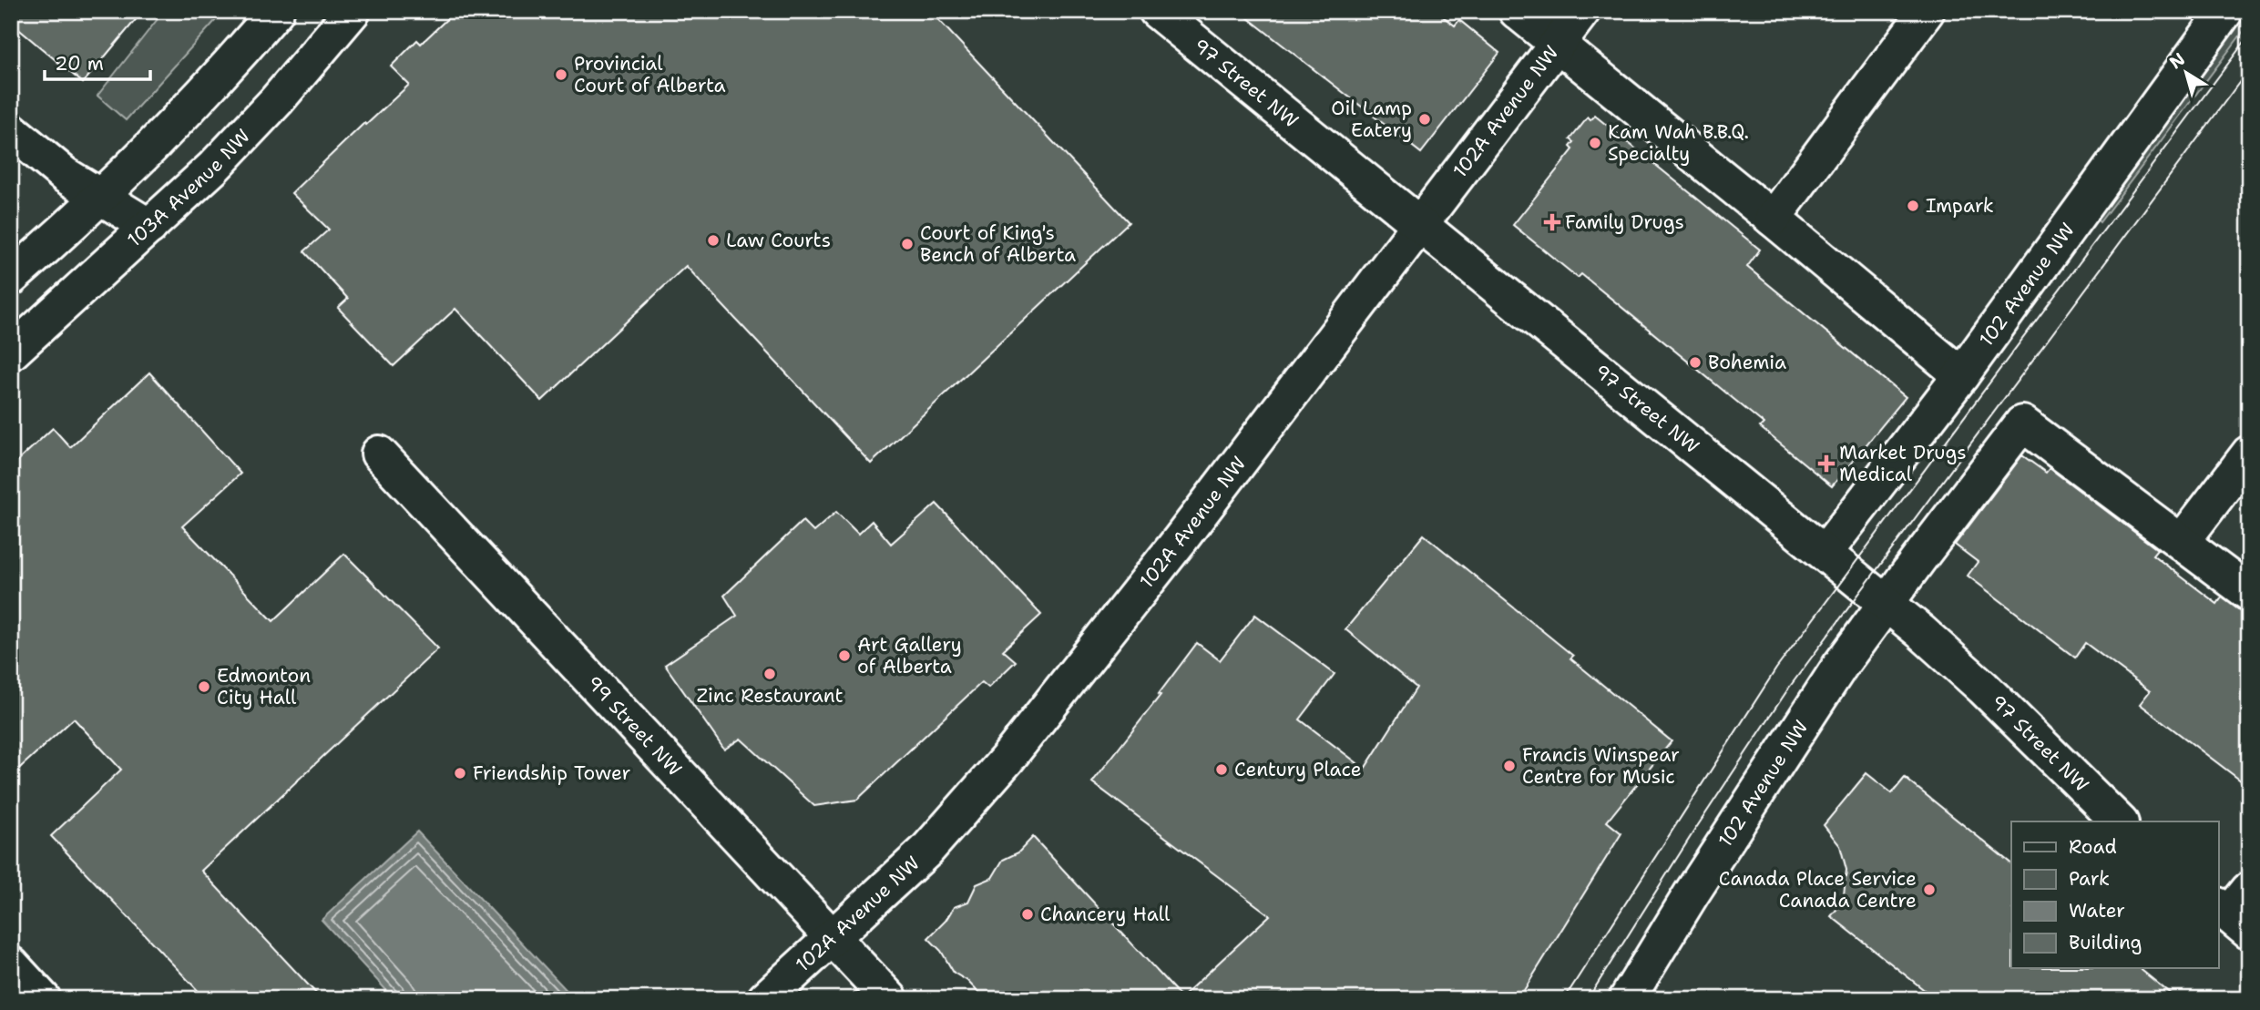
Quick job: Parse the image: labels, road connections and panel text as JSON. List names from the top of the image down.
{
  "streets": {
    "street": [
      "97 Street NW",
      "102A Avenue NW",
      "103A Avenue NW",
      "102 Avenue NW",
      "99 Street NW"
    ]
  },
  "crossings": [
    ["97 Street NW", "102A Avenue NW"],
    ["97 Street NW", "102 Avenue NW"],
    ["102A Avenue NW", "99 Street NW"]
  ],
  "places": {
    "other": [
      "Provincial Court of Alberta",
      "Oil Lamp Eatery",
      "Kam Wah B.B.Q. Specialty",
      "Impark",
      "Law Courts",
      "Court of King's Bench of Alberta",
      "Bohemia",
      "Art Gallery of Alberta",
      "Zinc Restaurant",
      "Edmonton City Hall",
      "Francis Winspear Centre for Music",
      "Century Place",
      "Friendship Tower",
      "Canada Place Service Canada Centre",
      "Chancery Hall"
    ],
    "health": ["Family Drugs", "Market Drugs Medical"]
  },
  "legend": [
    "Road",
    "Park",
    "Water",
    "Building"
  ],
  "scale_bar": "20 m",
  "north": "top left"
}
